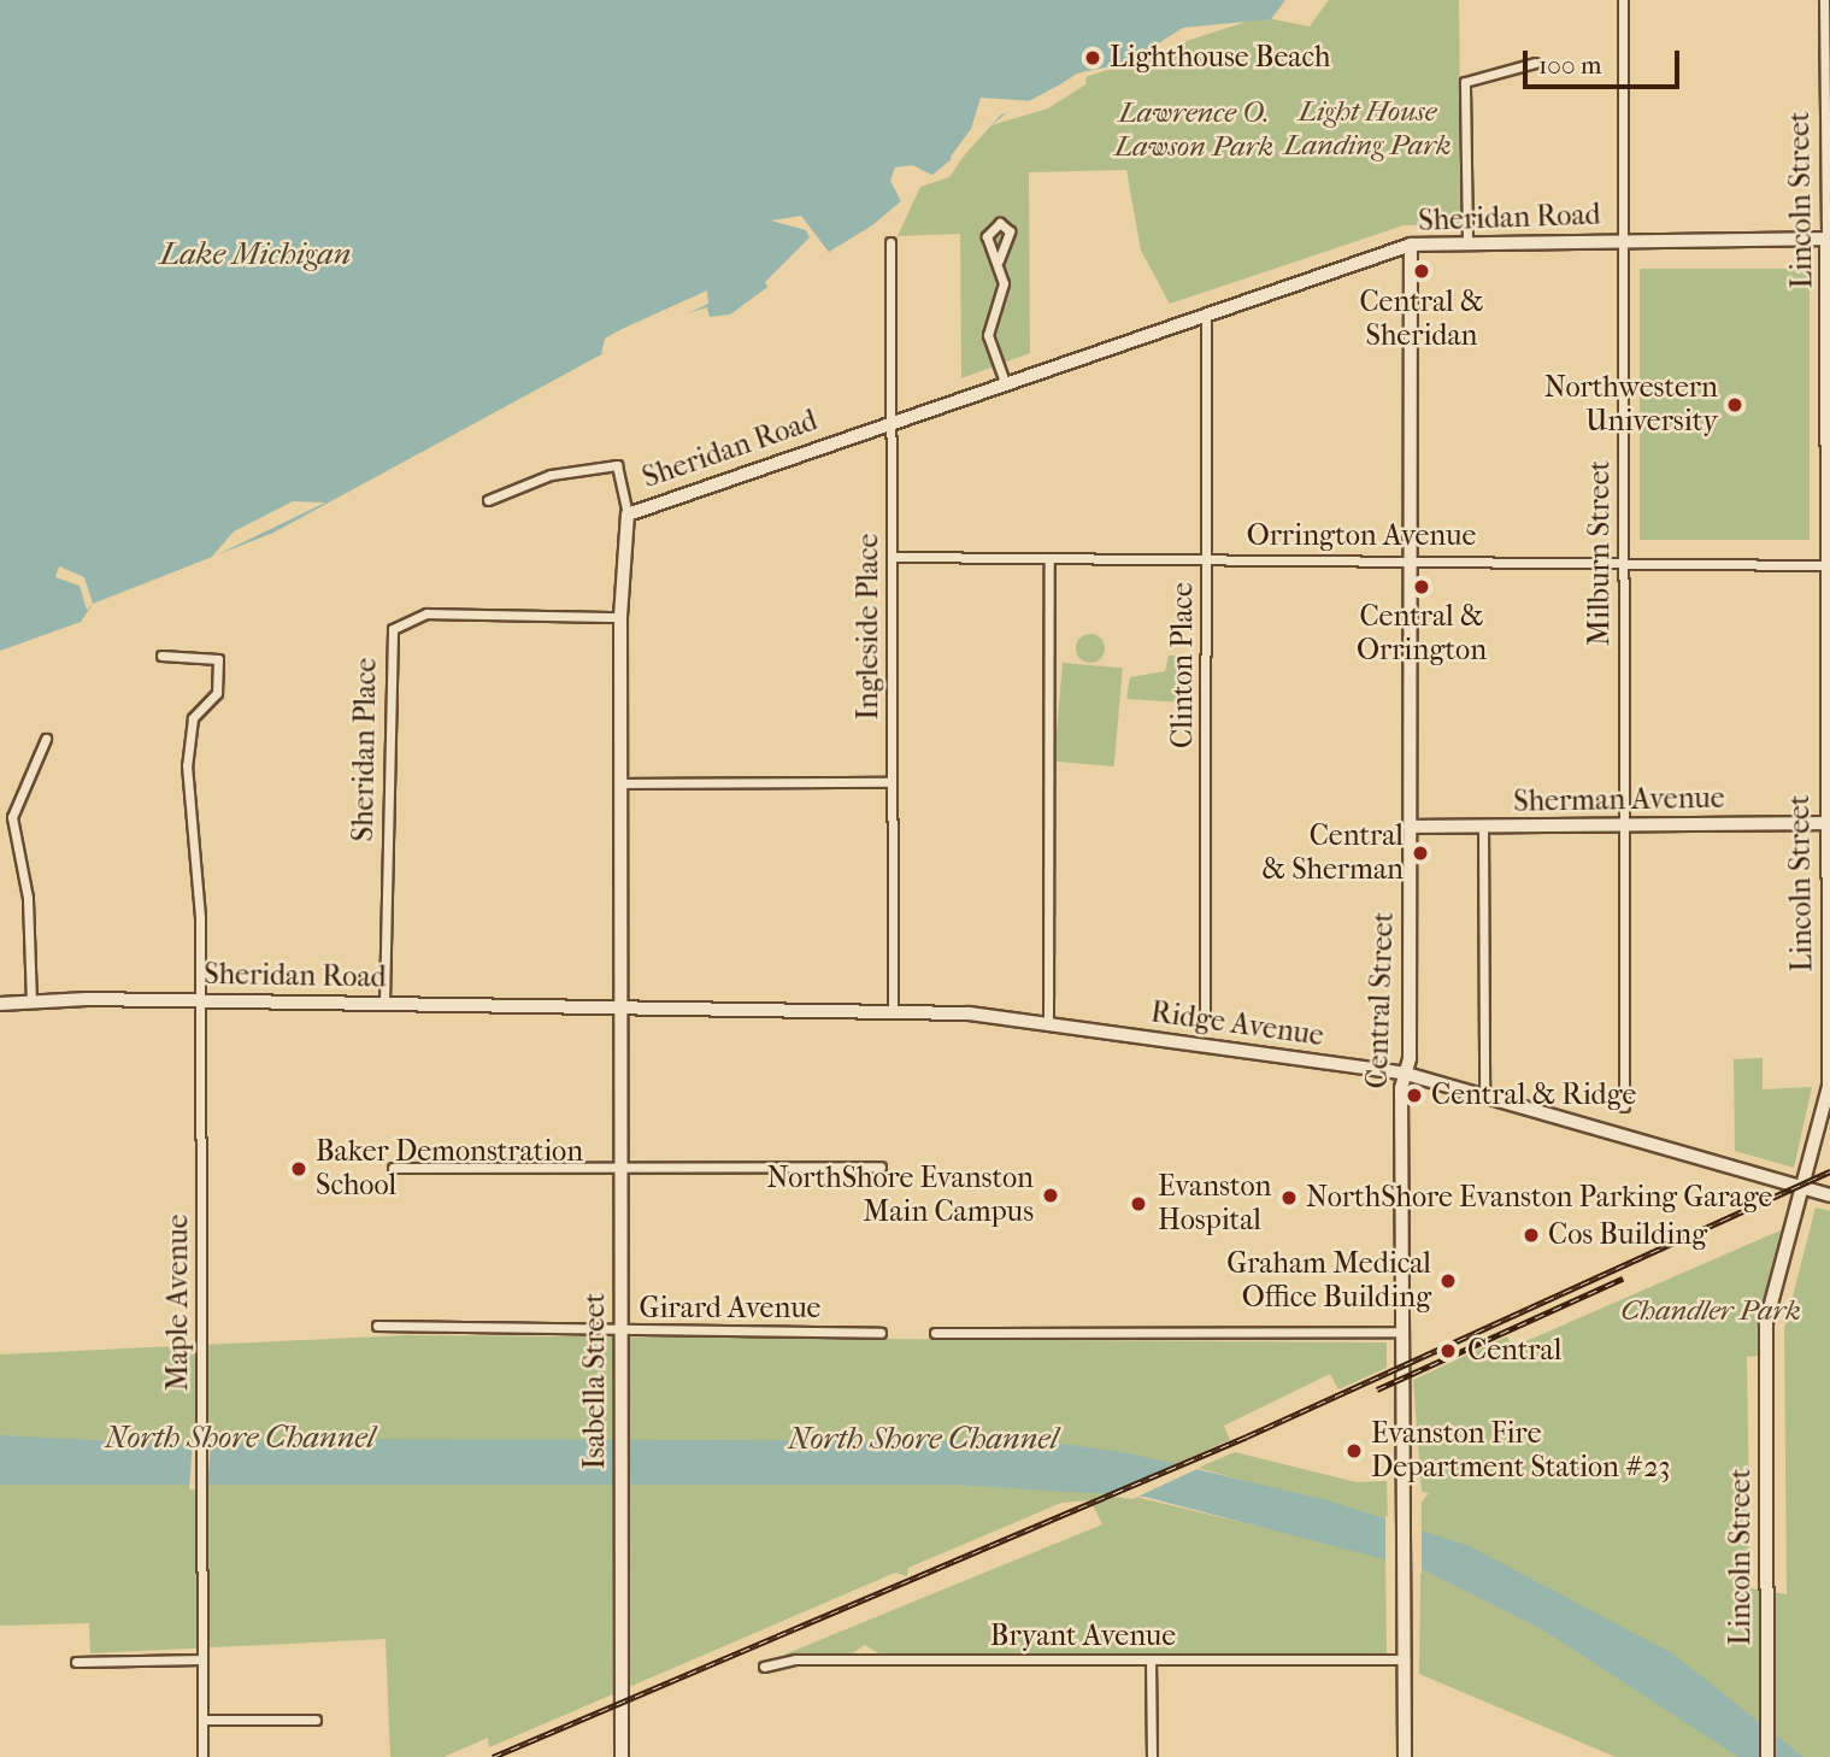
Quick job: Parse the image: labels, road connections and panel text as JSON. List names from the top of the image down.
{
  "streets": {
    "street": [
      "Lincoln Street",
      "Sheridan Road",
      "Orrington Avenue",
      "Milburn Street",
      "Ingleside Place",
      "Clinton Place",
      "Sheridan Place",
      "Sherman Avenue",
      "Central Street",
      "Ridge Avenue",
      "Maple Avenue",
      "Girard Avenue",
      "Isabella Street",
      "Bryant Avenue"
    ]
  },
  "crossings": [
    ["Lincoln Street", "Sheridan Road"],
    ["Lincoln Street", "Orrington Avenue"],
    ["Lincoln Street", "Sherman Avenue"],
    ["Lincoln Street", "Ridge Avenue"],
    ["Sheridan Road", "Milburn Street"],
    ["Sheridan Road", "Ingleside Place"],
    ["Sheridan Road", "Clinton Place"],
    ["Sheridan Road", "Sheridan Place"],
    ["Sheridan Road", "Central Street"],
    ["Sheridan Road", "Ridge Avenue"],
    ["Sheridan Road", "Maple Avenue"],
    ["Sheridan Road", "Isabella Street"],
    ["Orrington Avenue", "Milburn Street"],
    ["Orrington Avenue", "Ingleside Place"],
    ["Orrington Avenue", "Clinton Place"],
    ["Orrington Avenue", "Central Street"],
    ["Milburn Street", "Sherman Avenue"],
    ["Ingleside Place", "Ridge Avenue"],
    ["Sherman Avenue", "Central Street"],
    ["Central Street", "Ridge Avenue"],
    ["Central Street", "Bryant Avenue"],
    ["Ridge Avenue", "Isabella Street"],
    ["Girard Avenue", "Isabella Street"]
  ],
  "water": ["Lake Michigan", "North Shore Channel"],
  "parks": ["Light House Landing Park", "Lawrence O. Lawson Park", "Chandler Park"],
  "places": [
    "Lighthouse Beach",
    "Central & Sheridan",
    "Northwestern University",
    "Central & Orrington",
    "Central & Sherman",
    "Central & Ridge",
    "Baker Demonstration School",
    "NorthShore Evanston Main Campus",
    "NorthShore Evanston Parking Garage",
    "Evanston Hospital",
    "Cos Building",
    "Graham Medical Office Building",
    "Central",
    "Evanston Fire Department Station #23"
  ],
  "scale_bar": "100 m"
}
